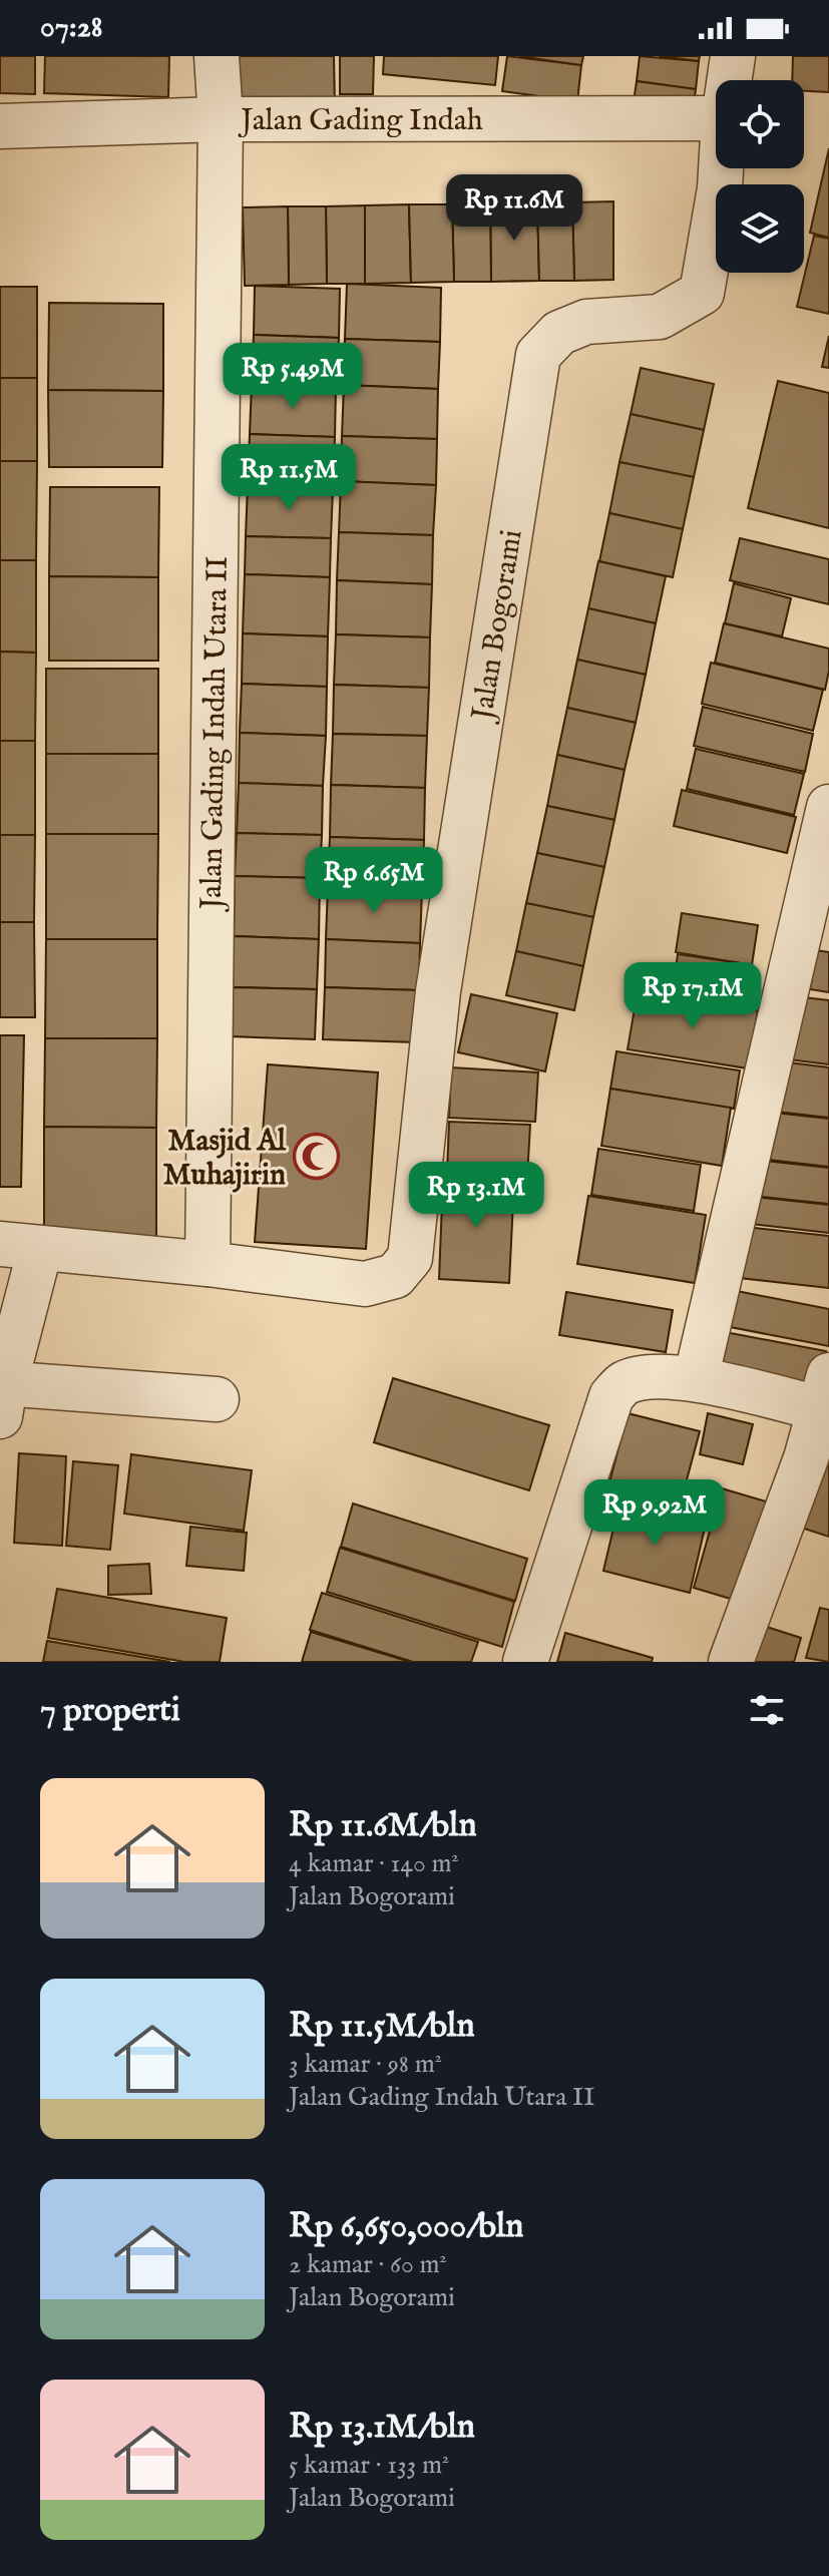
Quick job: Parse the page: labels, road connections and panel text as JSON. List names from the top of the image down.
{
  "streets": {
    "street": ["Jalan Gading Indah", "Jalan Bogorami", "Jalan Gading Indah Utara II"]
  },
  "crossings": [
    ["Jalan Gading Indah", "Jalan Gading Indah Utara II"],
    ["Jalan Bogorami", "Jalan Gading Indah Utara II"]
  ],
  "places": {
    "mosque": ["Masjid Al Muhajirin"]
  },
  "page": {
    "status": "07:28",
    "price": [
      "Rp 11.6M",
      "Rp 5.49M",
      "Rp 11.5M",
      "Rp 6.65M",
      "Rp 17.1M",
      "Rp 13.1M",
      "Rp 9.92M"
    ],
    "heading": "7 properti",
    "list": [
      {
        "name": "Rp 11.6M/bln",
        "note": "4 kamar · 140 m² · Jalan Bogorami"
      },
      {
        "name": "Rp 11.5M/bln",
        "note": "3 kamar · 98 m² · Jalan Gading Indah Utara II"
      },
      {
        "name": "Rp 6,650,000/bln",
        "note": "2 kamar · 60 m² · Jalan Bogorami"
      },
      {
        "name": "Rp 13.1M/bln",
        "note": "5 kamar · 133 m² · Jalan Bogorami"
      }
    ]
  }
}
